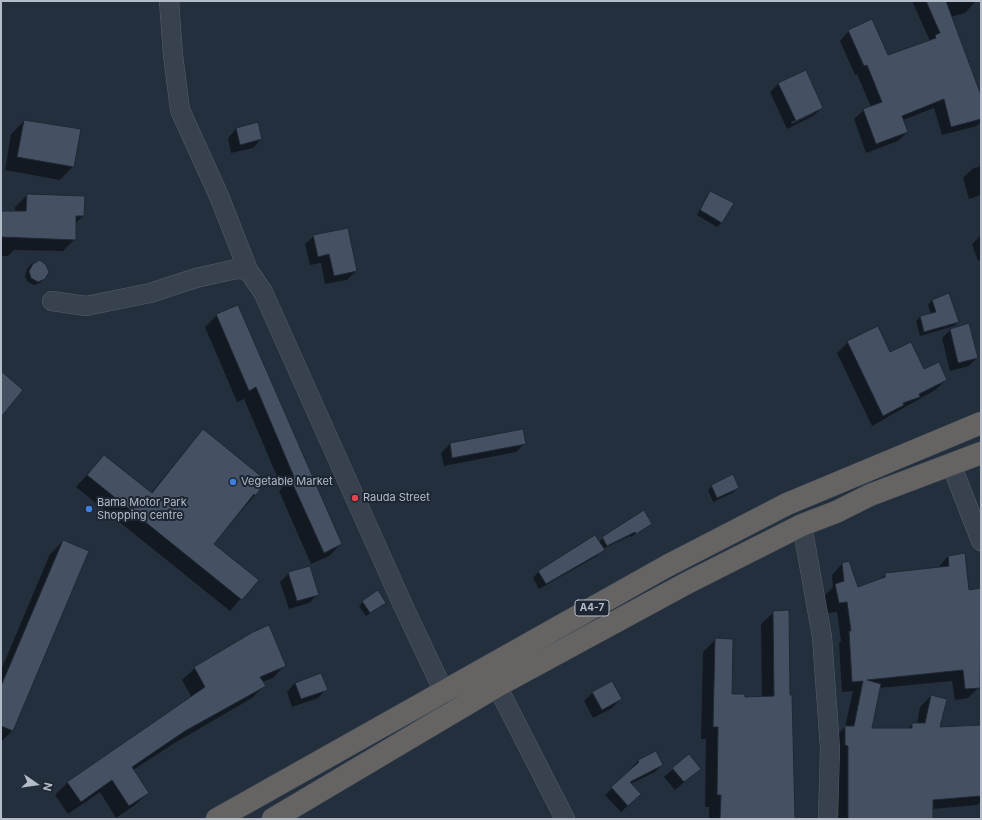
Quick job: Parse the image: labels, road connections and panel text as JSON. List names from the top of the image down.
{
  "streets": {
    "highway": ["A4-7"]
  },
  "places": ["Vegetable Market", "Rauda Street", "Bama Motor Park Shopping centre"],
  "north": "right"
}
